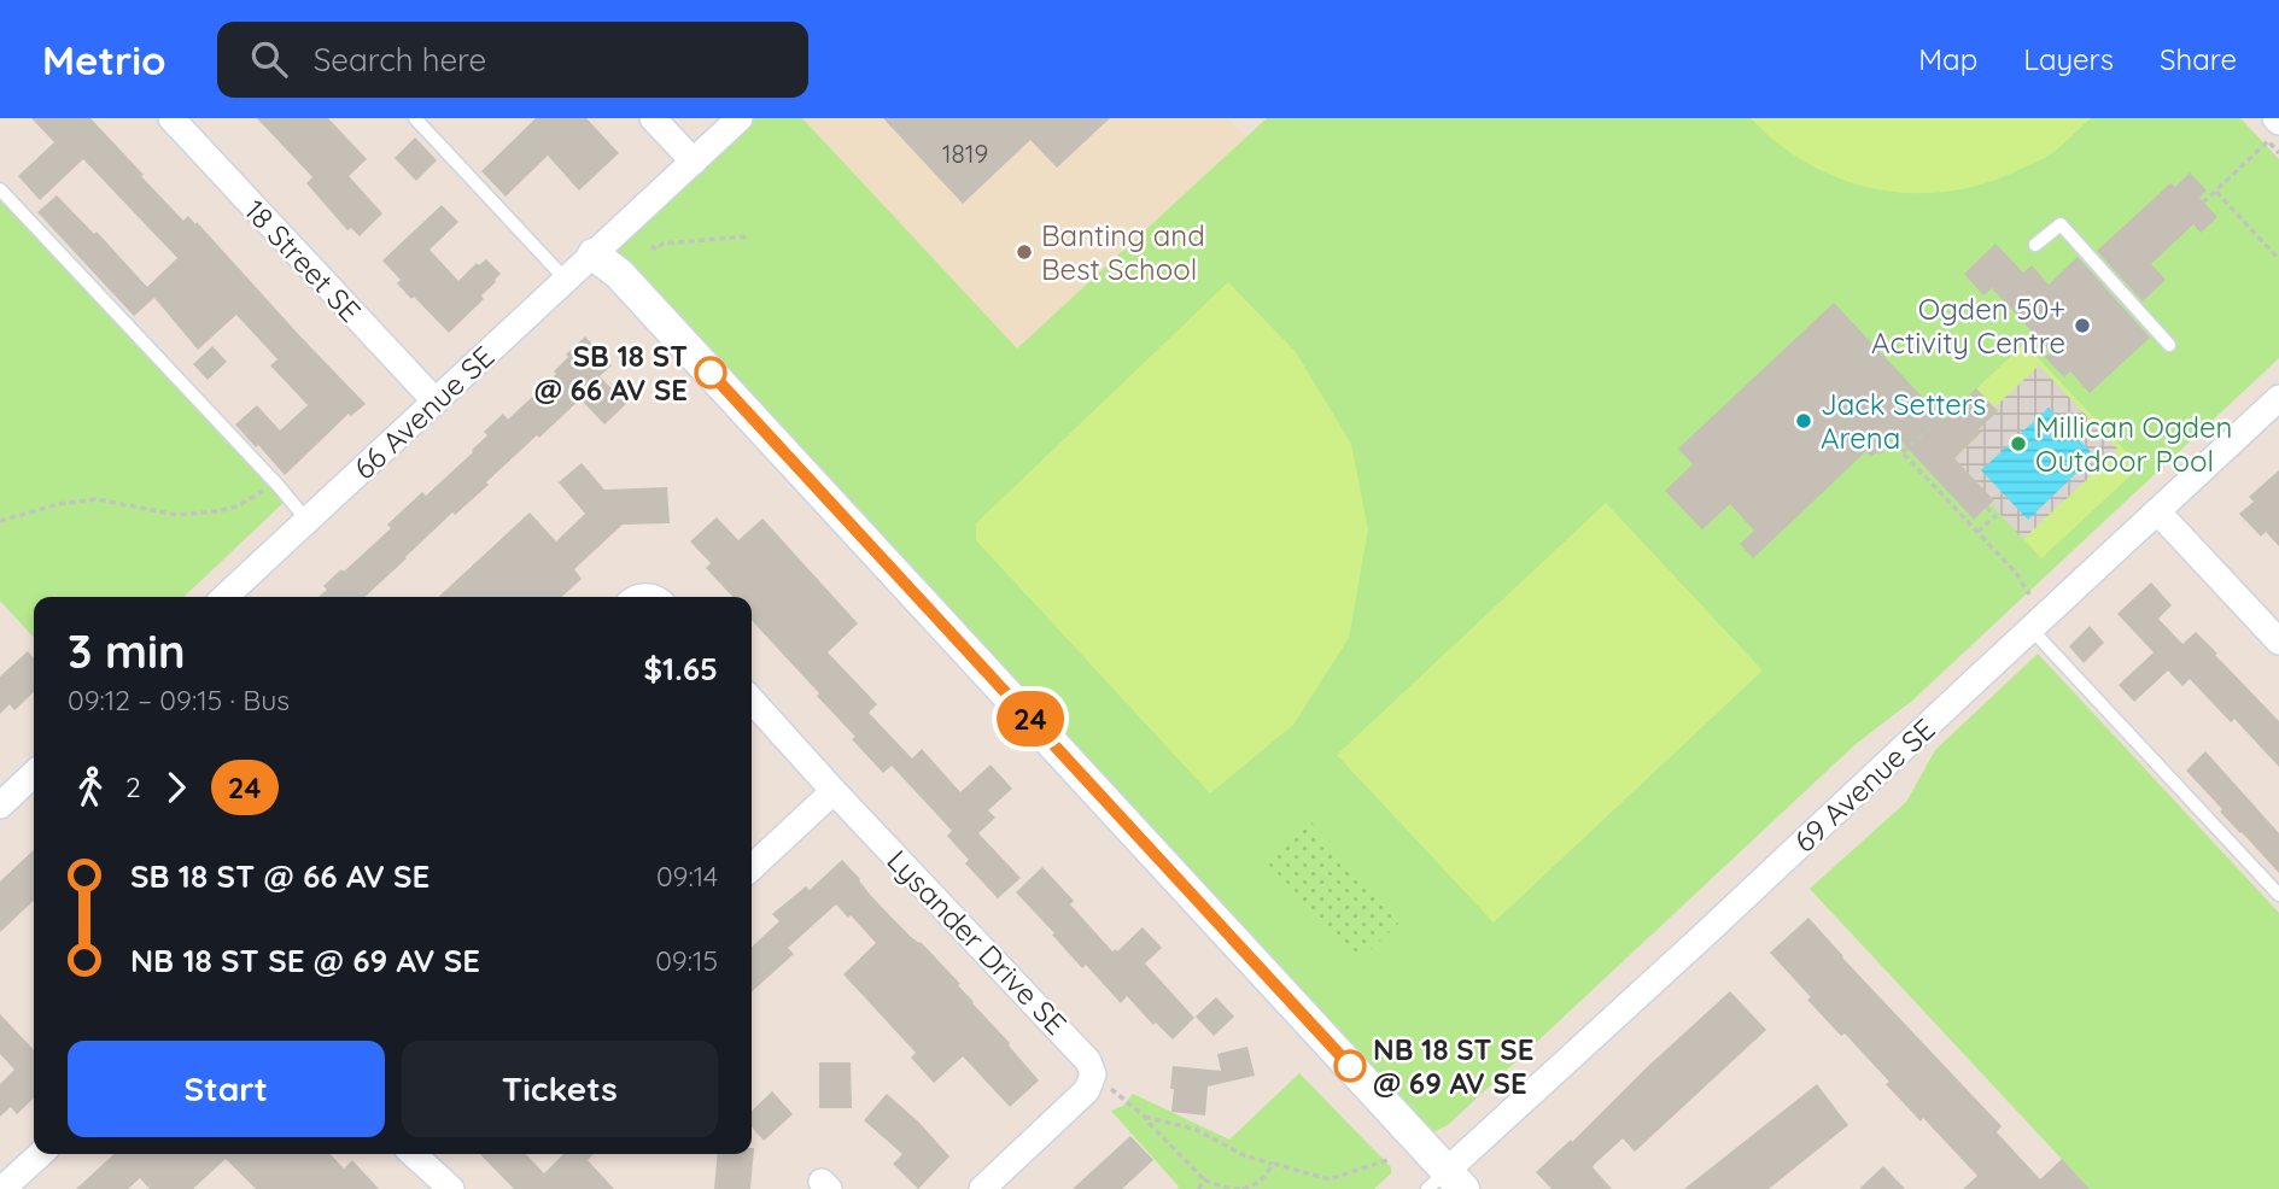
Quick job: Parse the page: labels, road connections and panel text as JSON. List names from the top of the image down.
{
  "streets": {
    "street": [
      "18 Street SE",
      "66 Avenue SE",
      "69 Avenue SE",
      "Lysander Drive SE"
    ]
  },
  "crossings": [
    ["18 Street SE", "66 Avenue SE"]
  ],
  "places": [
    "Banting and Best School",
    "Ogden 50+ Activity Centre",
    "SB 18 ST @ 66 AV SE",
    "Jack Setters Arena",
    "Millican Ogden Outdoor Pool",
    "NB 18 ST SE @ 69 AV SE"
  ],
  "lines": ["bus line 24"],
  "house_numbers": ["1819"],
  "page": {
    "header": "Metrio",
    "search": "Search here",
    "nav": ["Map", "Layers", "Share"],
    "on_map": "24",
    "heading": ["3 min", "09:12 – 09:15 · Bus", "$1.65"],
    "legs": ["2", "24"],
    "list": [
      {
        "name": "SB 18 ST @ 66 AV SE",
        "value": "09:14"
      },
      {
        "name": "NB 18 ST SE @ 69 AV SE",
        "value": "09:15"
      }
    ],
    "buttons": ["Start", "Tickets"]
  }
}
